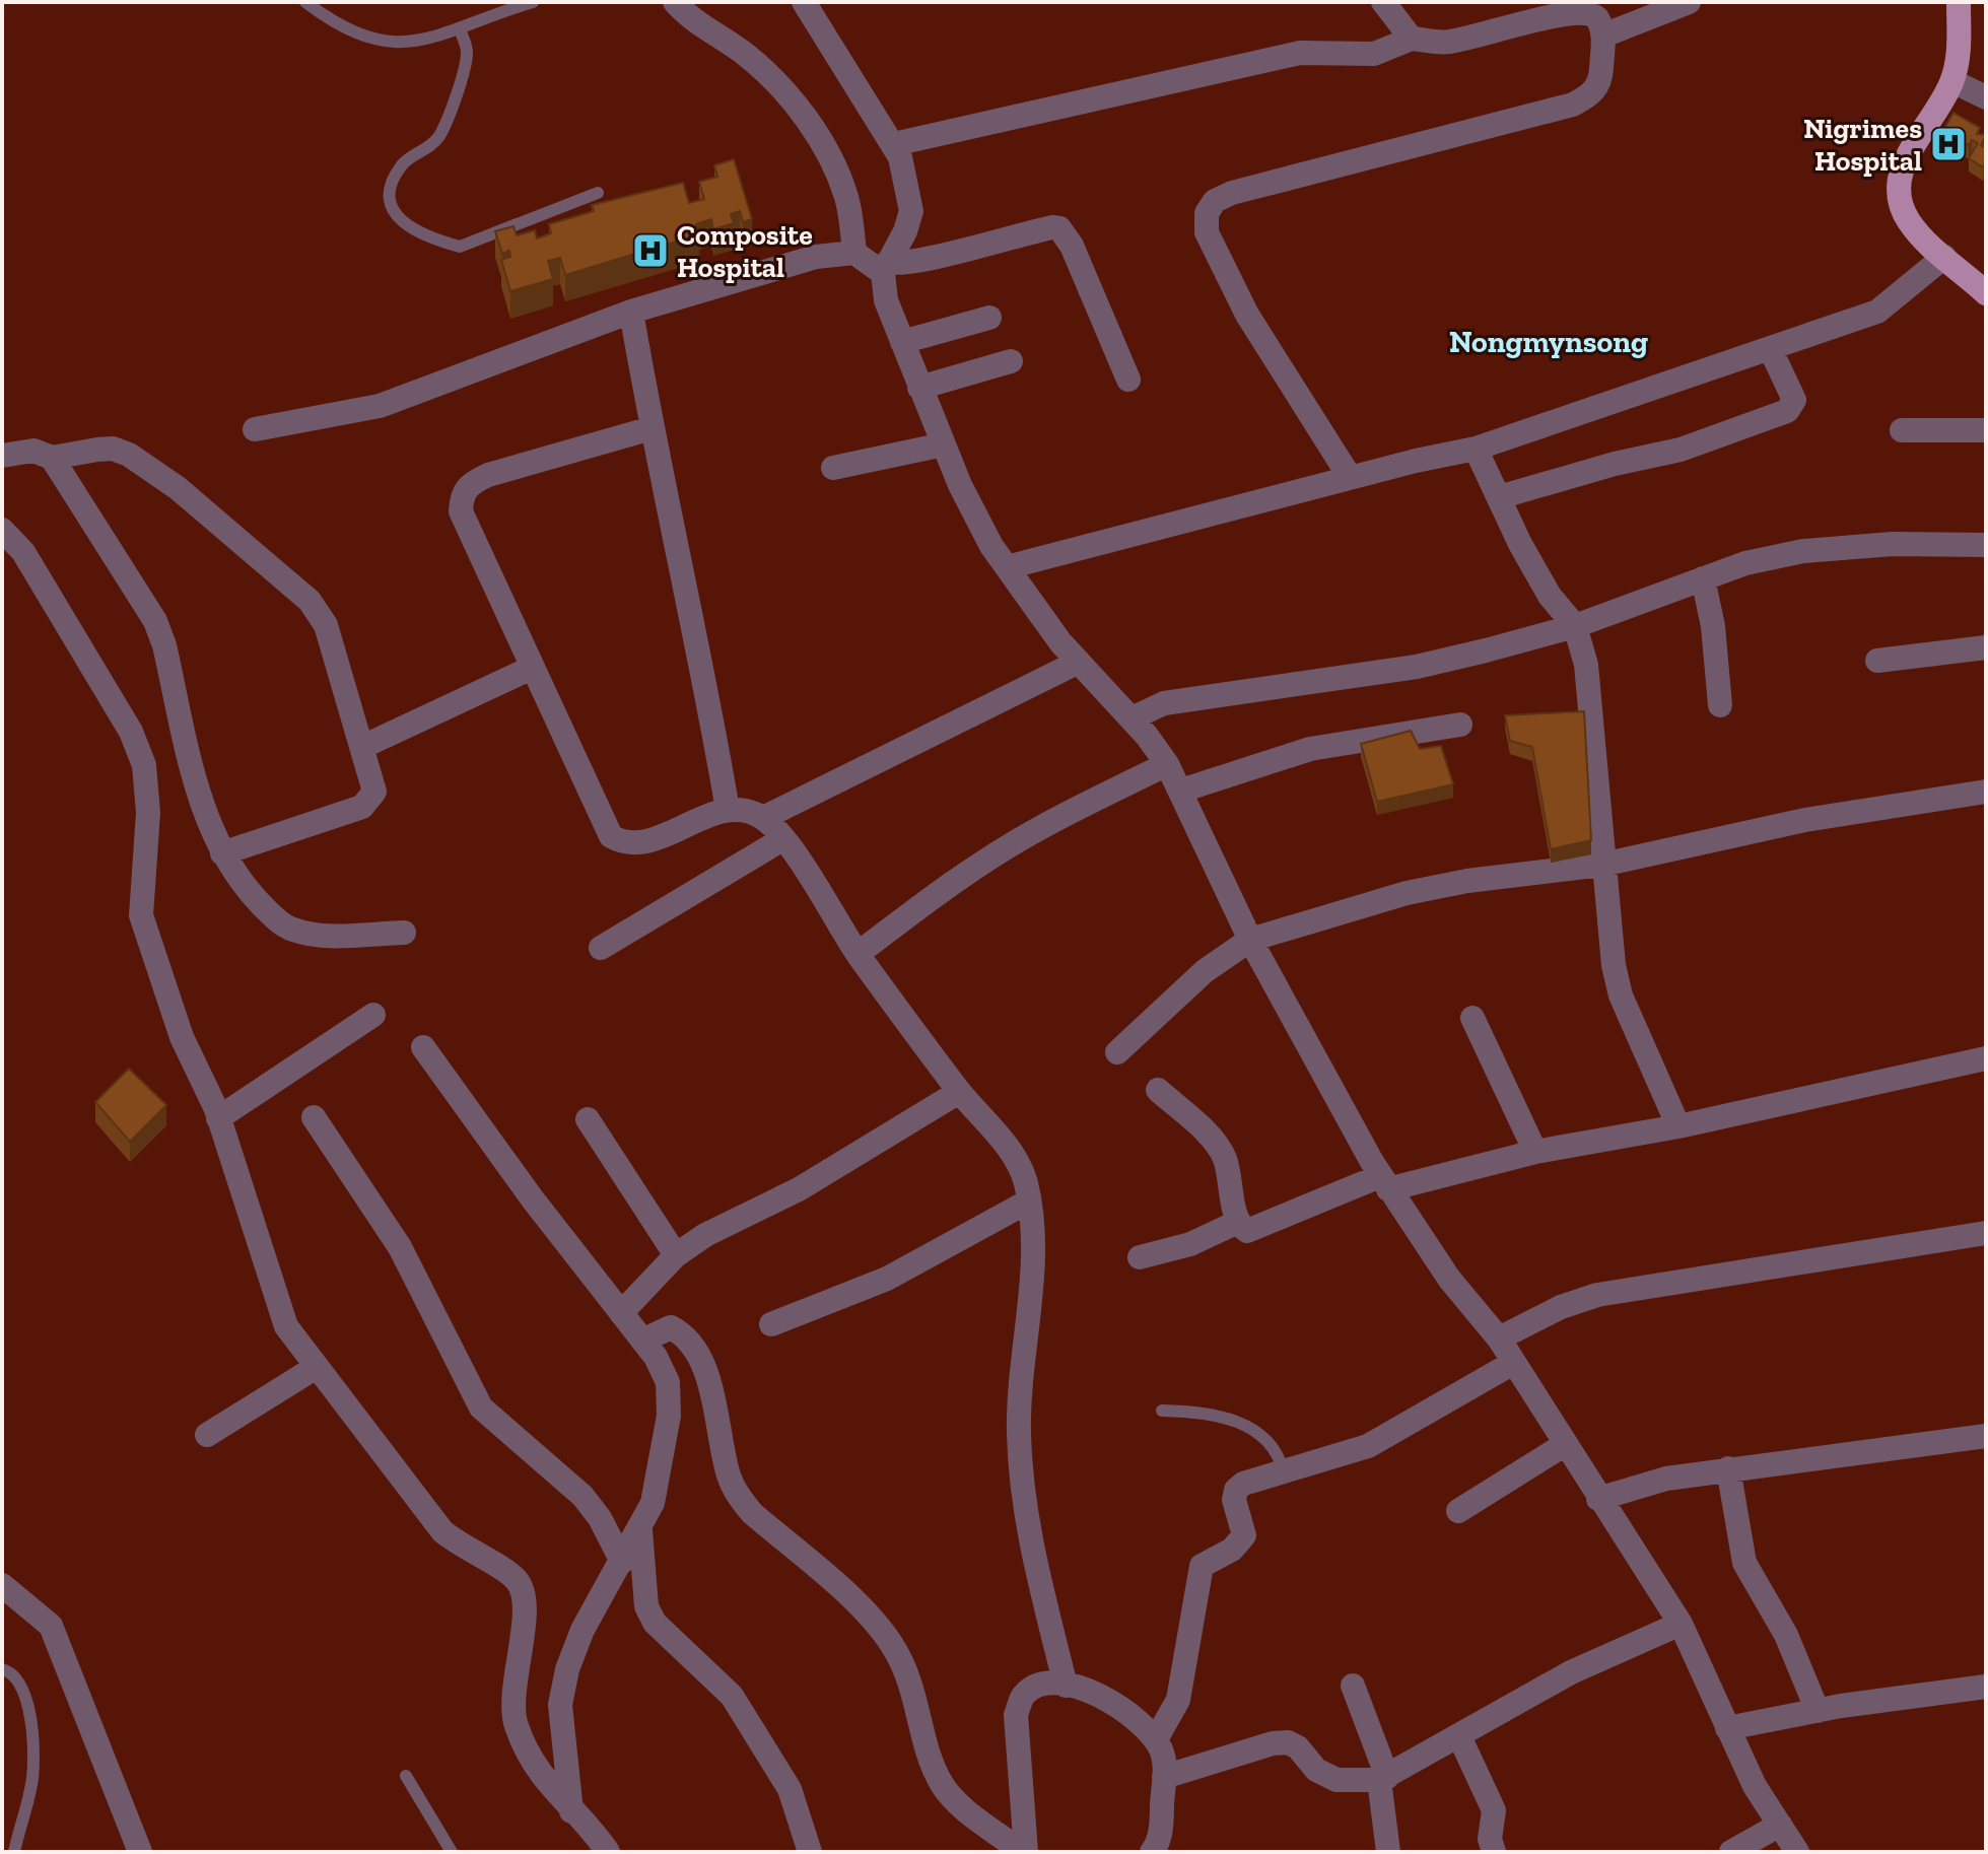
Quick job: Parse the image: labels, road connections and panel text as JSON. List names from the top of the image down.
{
  "districts": ["Nongmynsong"],
  "places": {
    "hospital": ["Nigrimes Hospital", "Composite Hospital"]
  }
}
